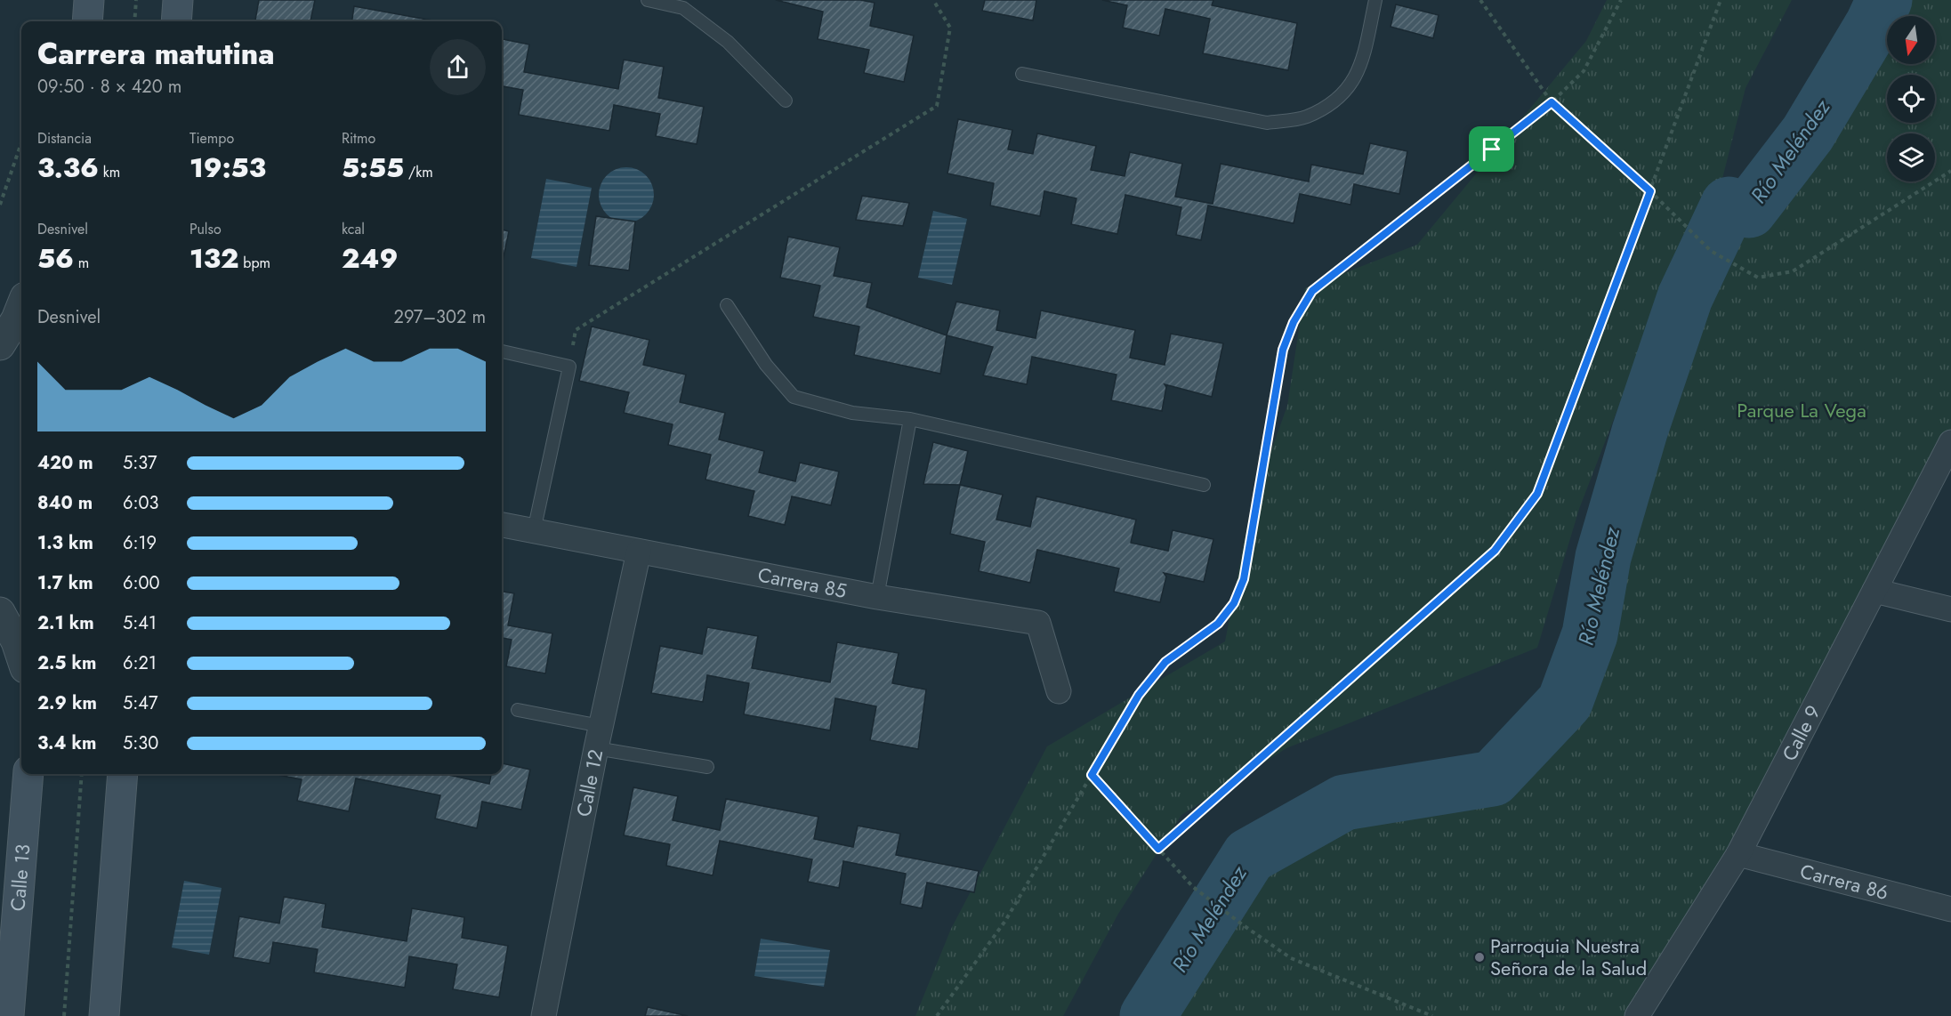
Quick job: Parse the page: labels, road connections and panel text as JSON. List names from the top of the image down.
{
  "streets": {
    "main road": ["Calle 13"],
    "street": [
      "Carrera 85",
      "Calle 9",
      "Calle 12",
      "Carrera 86"
    ]
  },
  "crossings": [
    ["Carrera 85", "Calle 12"],
    ["Calle 9", "Carrera 86"]
  ],
  "water": ["Río Meléndez"],
  "parks": ["Parque La Vega"],
  "places": ["Parroquia Nuestra Señora de la Salud"],
  "north": "bottom",
  "page": {
    "heading": ["Carrera matutina", "09:50 · 8 × 420 m"],
    "stats": [
      ["Distancia", "3.36 km"],
      ["Tiempo", "19:53"],
      ["Ritmo", "5:55 /km"],
      ["Desnivel", "56 m"],
      ["Pulso", "132 bpm"],
      ["kcal", "249"]
    ],
    "chart": ["Desnivel", "297–302 m"],
    "list": [
      {
        "name": "420 m",
        "note": "5:37"
      },
      {
        "name": "840 m",
        "note": "6:03"
      },
      {
        "name": "1.3 km",
        "note": "6:19"
      },
      {
        "name": "1.7 km",
        "note": "6:00"
      },
      {
        "name": "2.1 km",
        "note": "5:41"
      },
      {
        "name": "2.5 km",
        "note": "6:21"
      },
      {
        "name": "2.9 km",
        "note": "5:47"
      },
      {
        "name": "3.4 km",
        "note": "5:30"
      }
    ]
  }
}
